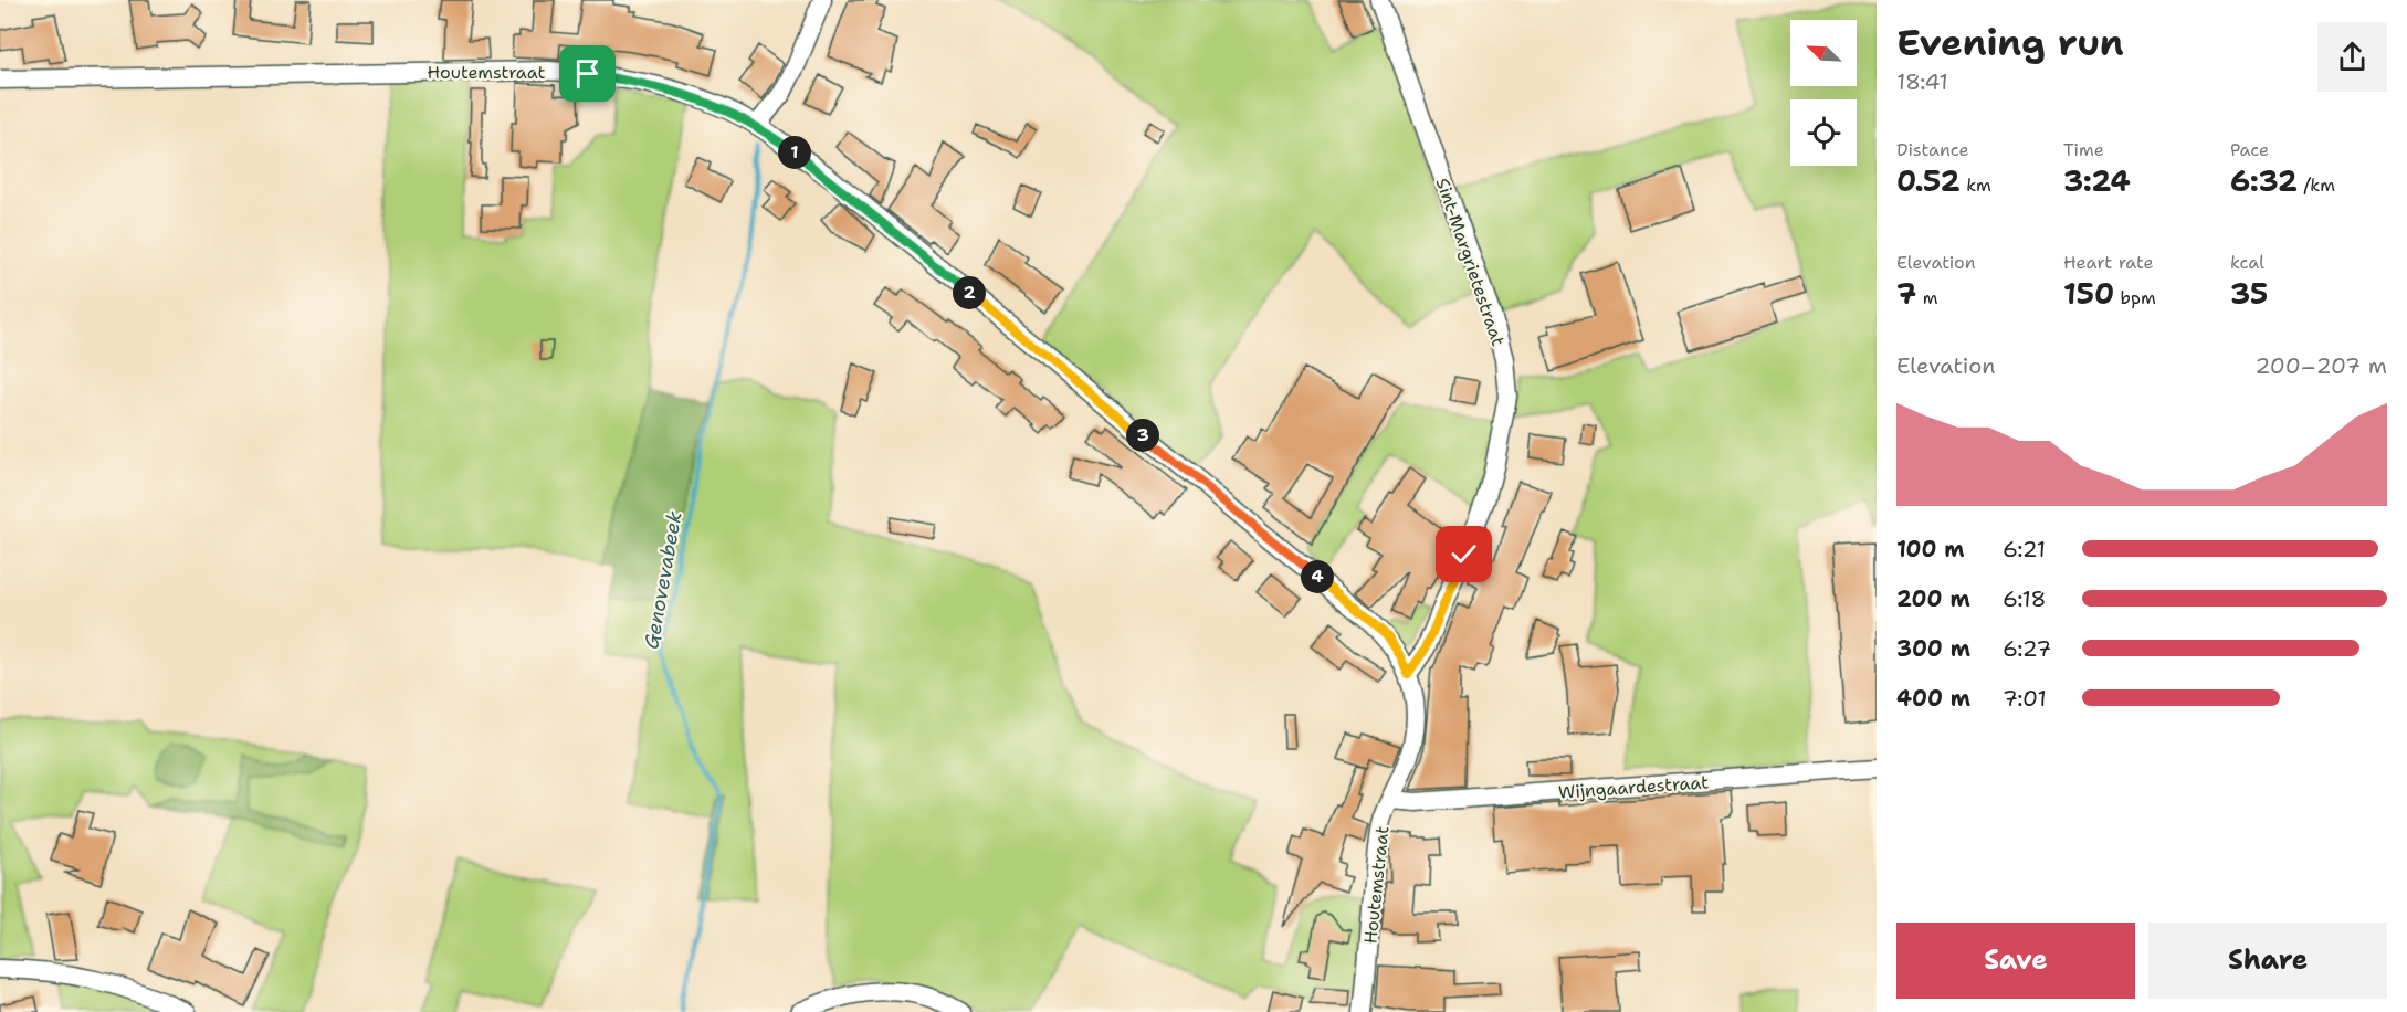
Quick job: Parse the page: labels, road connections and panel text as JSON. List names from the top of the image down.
{
  "streets": {
    "street": ["Houtemstraat", "Sint-Margrietestraat", "Wijngaardestraat"]
  },
  "crossings": [
    ["Houtemstraat", "Sint-Margrietestraat"],
    ["Houtemstraat", "Wijngaardestraat"]
  ],
  "water": ["Genovevabeek"],
  "north": "top left",
  "page": {
    "heading": ["Evening run", "18:41"],
    "stats": [
      ["Distance", "0.52 km"],
      ["Time", "3:24"],
      ["Pace", "6:32 /km"],
      ["Elevation", "7 m"],
      ["Heart rate", "150 bpm"],
      ["kcal", "35"]
    ],
    "pins": [
      "1",
      "2",
      "3",
      "4"
    ],
    "chart": ["Elevation", "200–207 m"],
    "list": [
      {
        "name": "100 m",
        "note": "6:21"
      },
      {
        "name": "200 m",
        "note": "6:18"
      },
      {
        "name": "300 m",
        "note": "6:27"
      },
      {
        "name": "400 m",
        "note": "7:01"
      }
    ],
    "buttons": ["Save", "Share"]
  }
}
